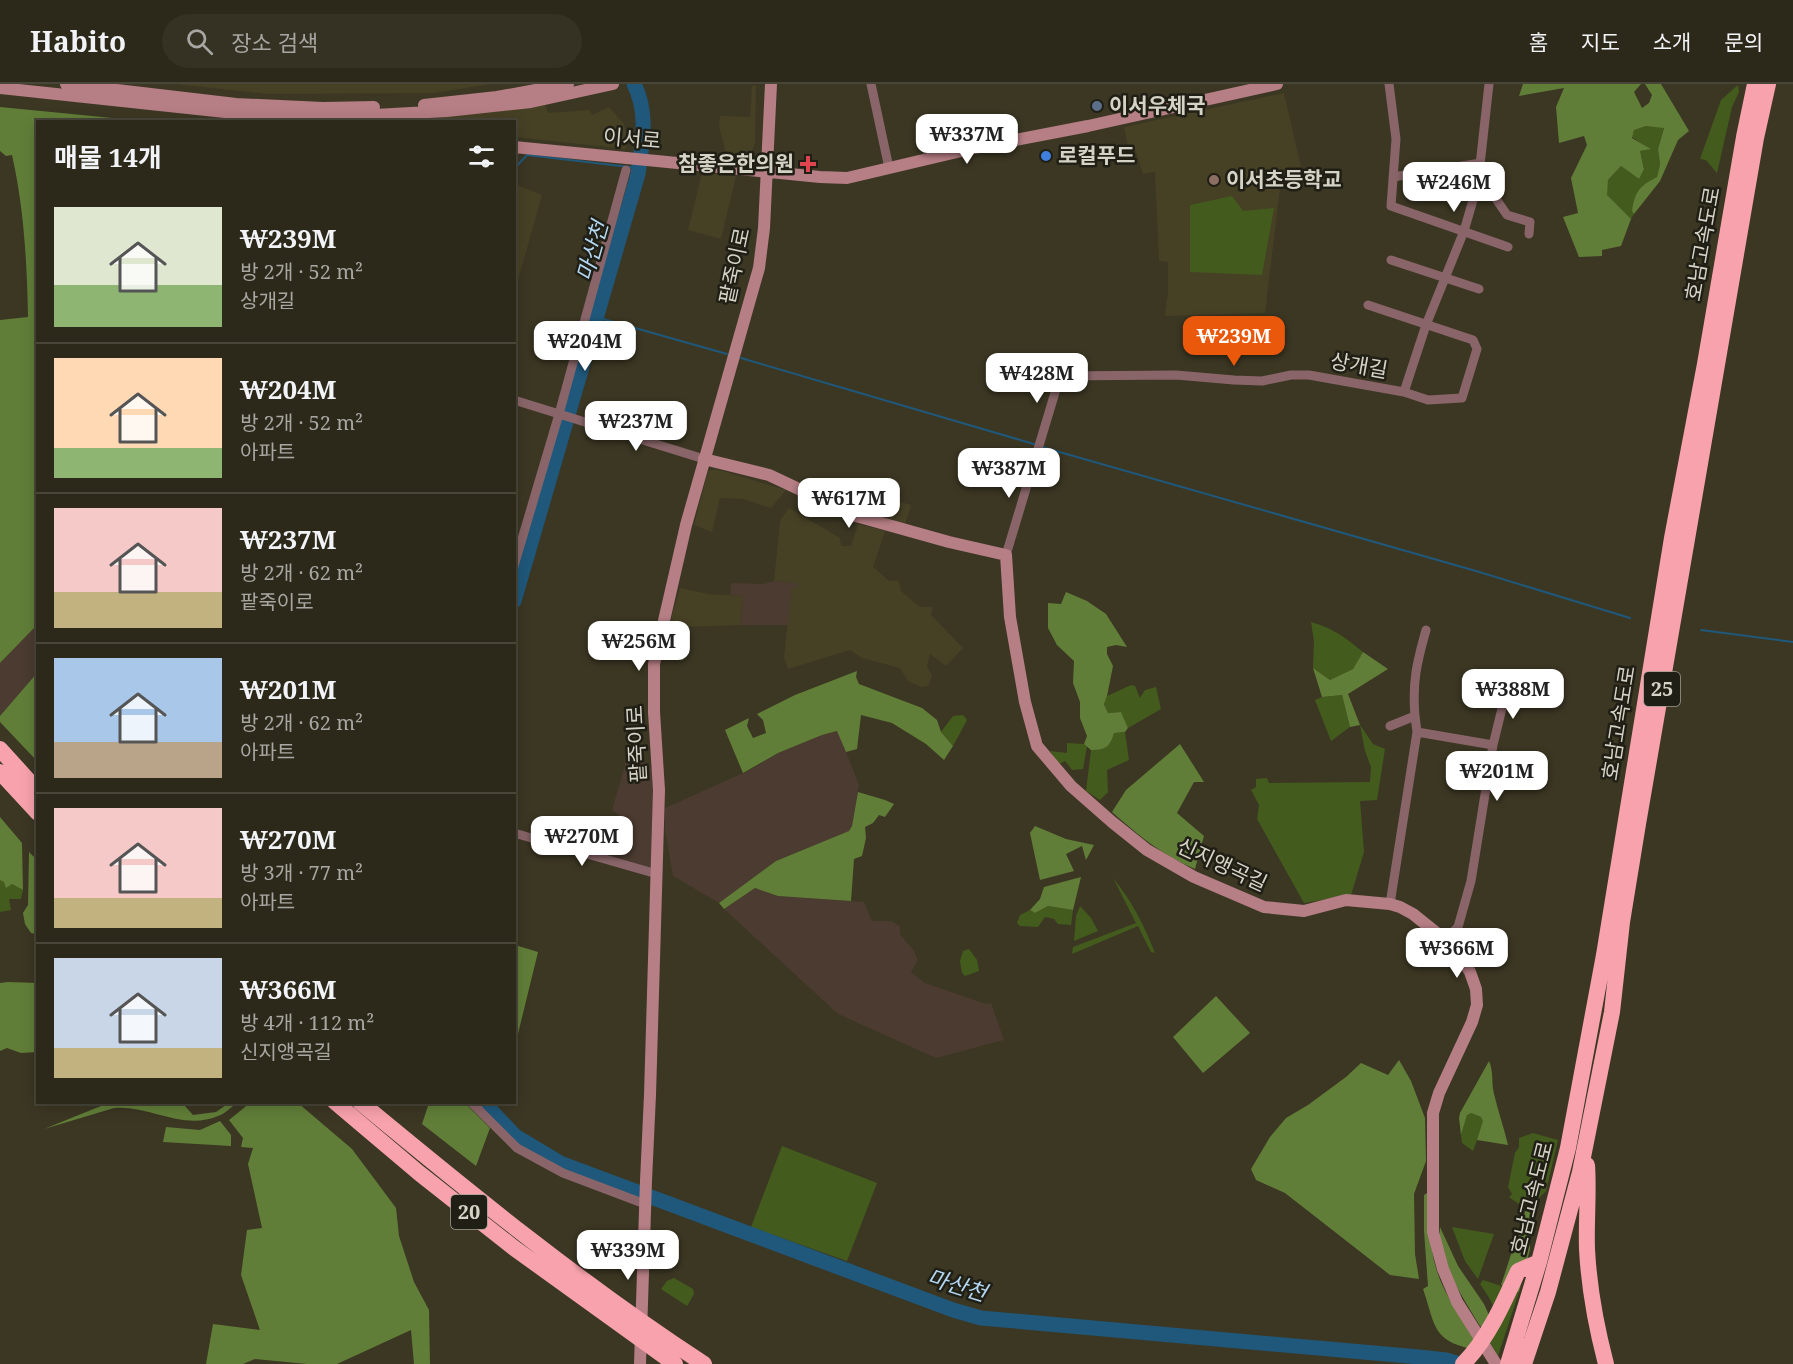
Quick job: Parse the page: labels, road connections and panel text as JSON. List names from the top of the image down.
{
  "streets": {
    "highway": ["호남고속도로", "25", "20"],
    "street": [
      "이서로",
      "팥죽이로",
      "상개길",
      "신지앵곡길"
    ]
  },
  "crossings": [
    ["이서로", "팥죽이로"],
    ["상개길", "신지앵곡길"]
  ],
  "water": ["마산천"],
  "places": {
    "other": ["이서우체국", "로컬푸드", "이서초등학교"],
    "health": ["참좋은한의원"]
  },
  "page": {
    "header": "Habito",
    "search": "장소 검색",
    "nav": [
      "홈",
      "지도",
      "소개",
      "문의"
    ],
    "price": [
      "₩337M",
      "₩246M",
      "₩239M",
      "₩204M",
      "₩428M",
      "₩237M",
      "₩387M",
      "₩617M",
      "₩256M",
      "₩388M",
      "₩201M",
      "₩270M",
      "₩366M",
      "₩339M"
    ],
    "heading": "매물 14개",
    "list": [
      {
        "name": "₩239M",
        "note": "방 2개 · 52 m² · 상개길"
      },
      {
        "name": "₩204M",
        "note": "방 2개 · 52 m² · 아파트"
      },
      {
        "name": "₩237M",
        "note": "방 2개 · 62 m² · 팥죽이로"
      },
      {
        "name": "₩201M",
        "note": "방 2개 · 62 m² · 아파트"
      },
      {
        "name": "₩270M",
        "note": "방 3개 · 77 m² · 아파트"
      },
      {
        "name": "₩366M",
        "note": "방 4개 · 112 m² · 신지앵곡길"
      }
    ]
  }
}
